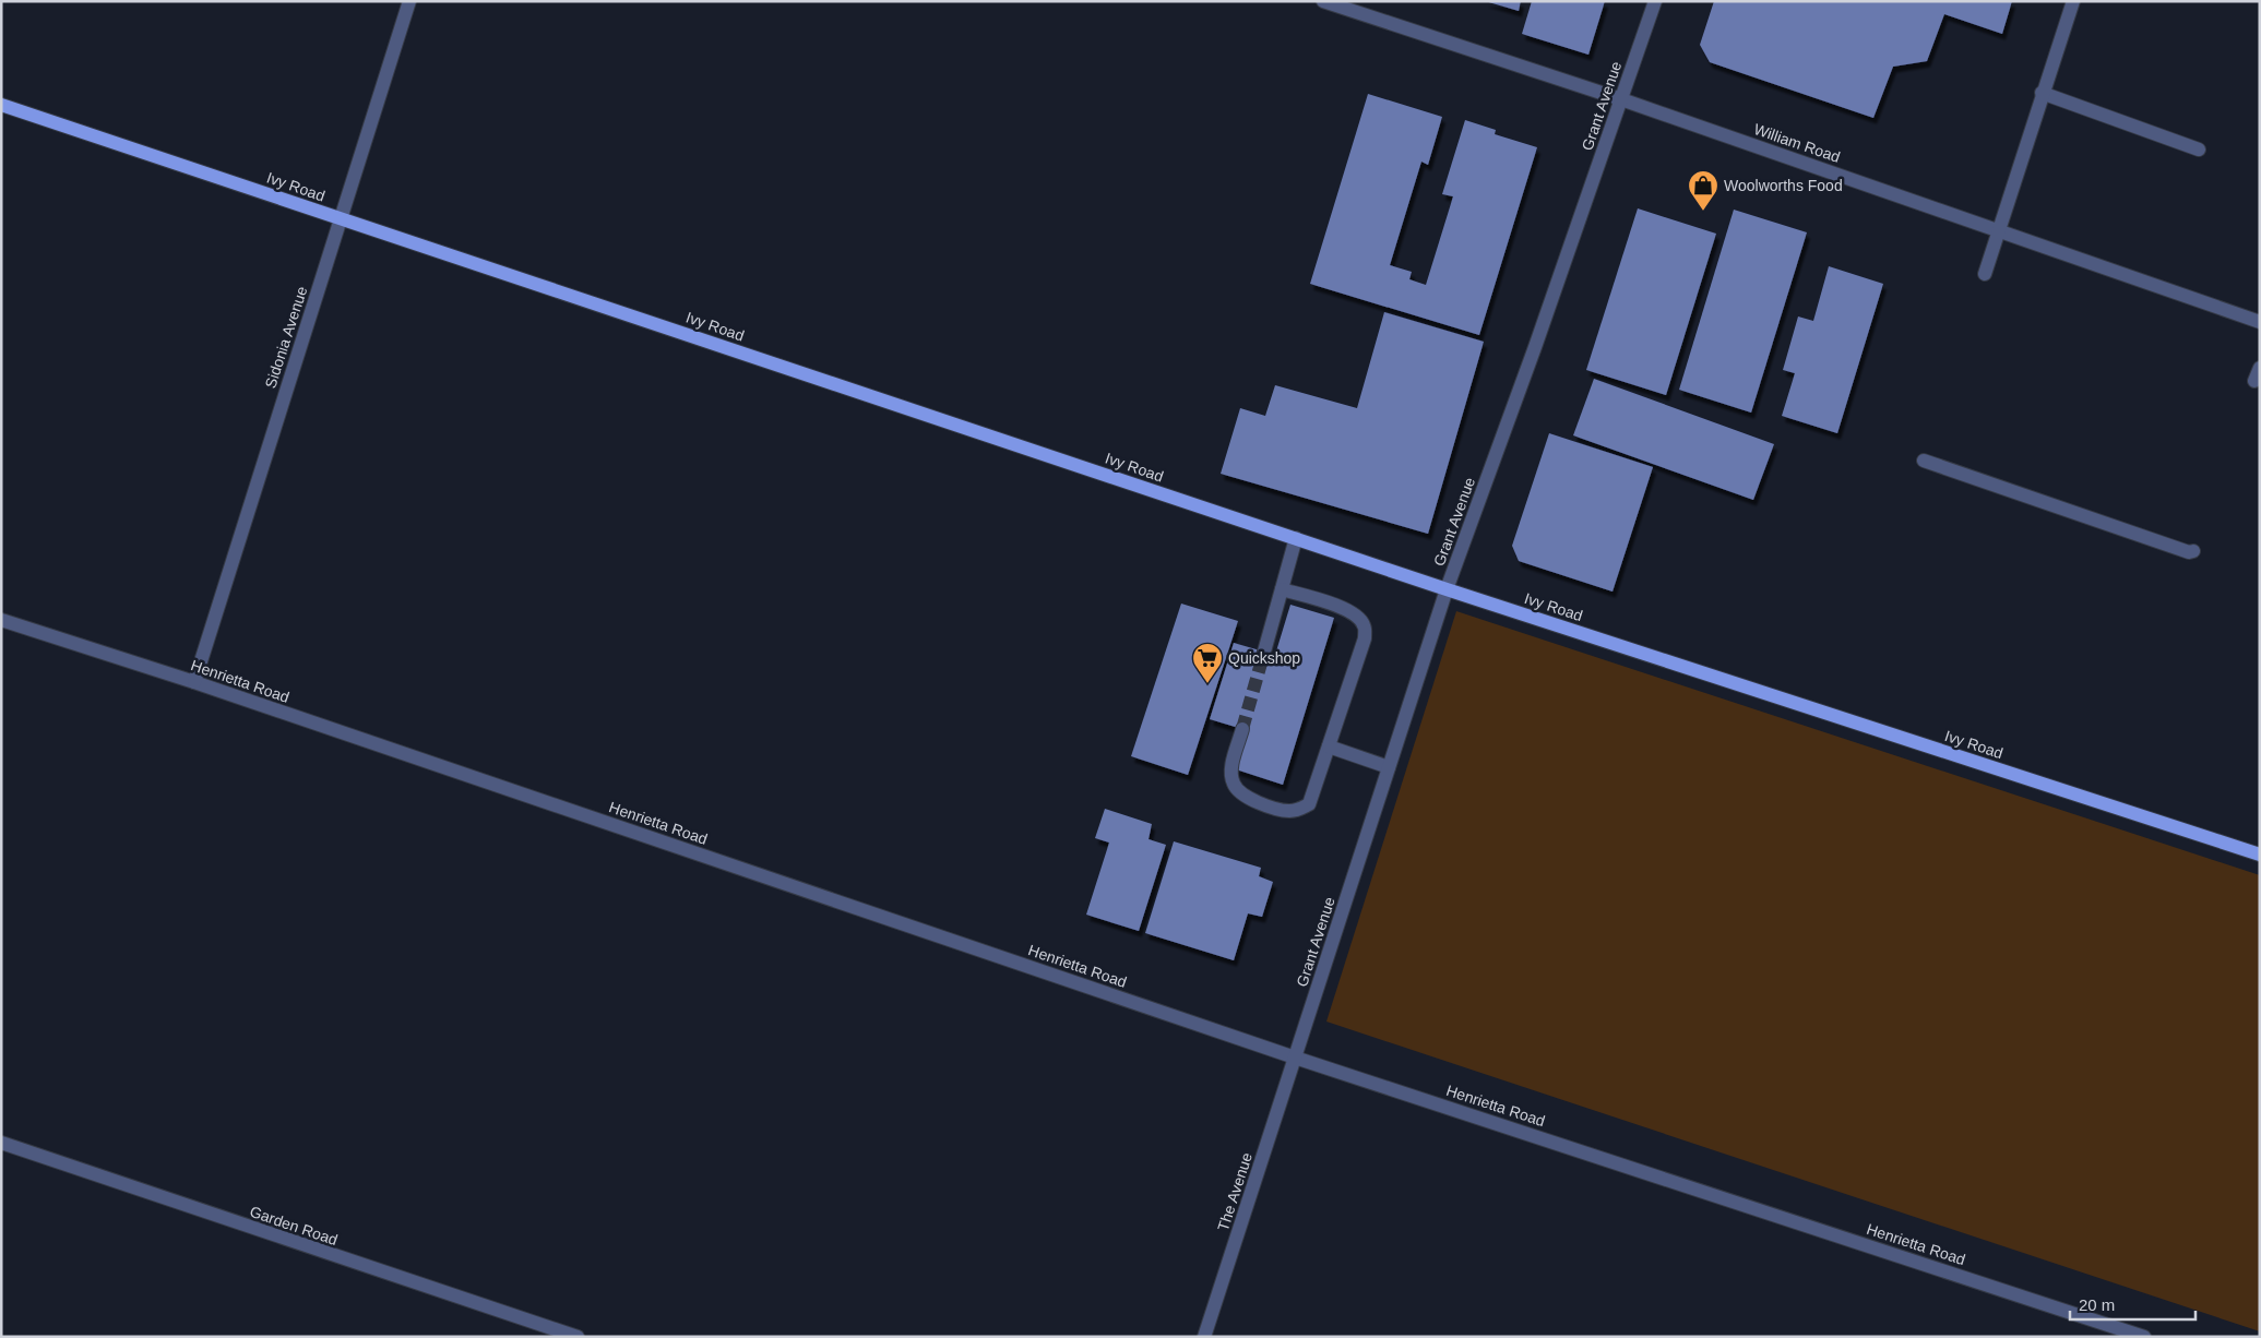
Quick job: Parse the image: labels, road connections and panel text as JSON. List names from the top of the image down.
{
  "streets": {
    "main road": ["Ivy Road"],
    "street": [
      "Grant Avenue",
      "William Road",
      "Sidonia Avenue",
      "Henrietta Road",
      "The Avenue",
      "Garden Road"
    ]
  },
  "crossings": [
    ["Grant Avenue", "William Road"],
    ["Grant Avenue", "Ivy Road"],
    ["Grant Avenue", "Henrietta Road"],
    ["Grant Avenue", "The Avenue"],
    ["Ivy Road", "Sidonia Avenue"],
    ["Sidonia Avenue", "Henrietta Road"],
    ["Henrietta Road", "The Avenue"]
  ],
  "places": {
    "shop": ["Woolworths Food"],
    "supermarket": ["Quickshop"]
  },
  "scale_bar": "20 m"
}
